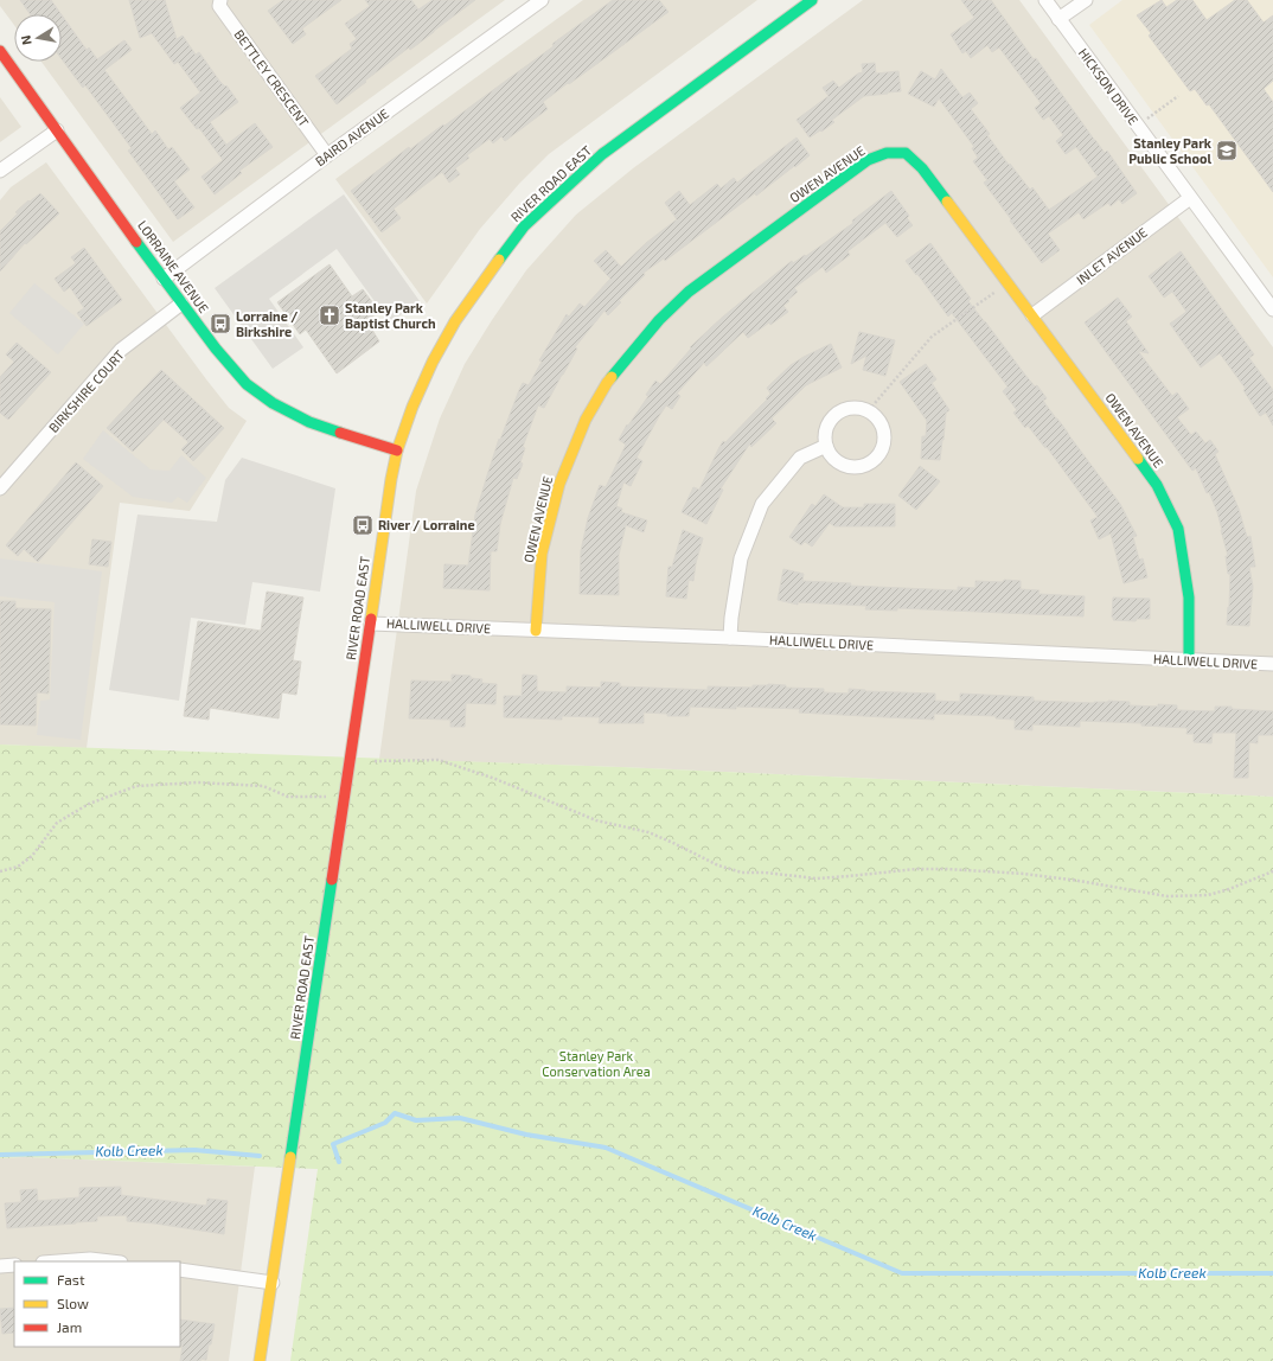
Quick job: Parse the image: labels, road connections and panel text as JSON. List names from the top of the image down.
{
  "streets": {
    "street": [
      "BETTLEY CRESCENT",
      "HICKSON DRIVE",
      "BAIRD AVENUE",
      "OWEN AVENUE",
      "RIVER ROAD EAST",
      "INLET AVENUE",
      "LORRAINE AVENUE",
      "BIRKSHIRE COURT",
      "HALLIWELL DRIVE"
    ]
  },
  "crossings": [
    ["BETTLEY CRESCENT", "BAIRD AVENUE"],
    ["HICKSON DRIVE", "INLET AVENUE"],
    ["BAIRD AVENUE", "LORRAINE AVENUE"],
    ["OWEN AVENUE", "INLET AVENUE"],
    ["OWEN AVENUE", "HALLIWELL DRIVE"],
    ["RIVER ROAD EAST", "LORRAINE AVENUE"],
    ["RIVER ROAD EAST", "HALLIWELL DRIVE"],
    ["LORRAINE AVENUE", "BIRKSHIRE COURT"]
  ],
  "water": ["Kolb Creek"],
  "parks": ["Stanley Park Conservation Area"],
  "places": {
    "school or university": ["Stanley Park Public School"],
    "church": ["Stanley Park Baptist Church"],
    "bus stop": ["Lorraine / Birkshire", "River / Lorraine"]
  },
  "legend": ["Fast", "Slow", "Jam"],
  "north": "left"
}
